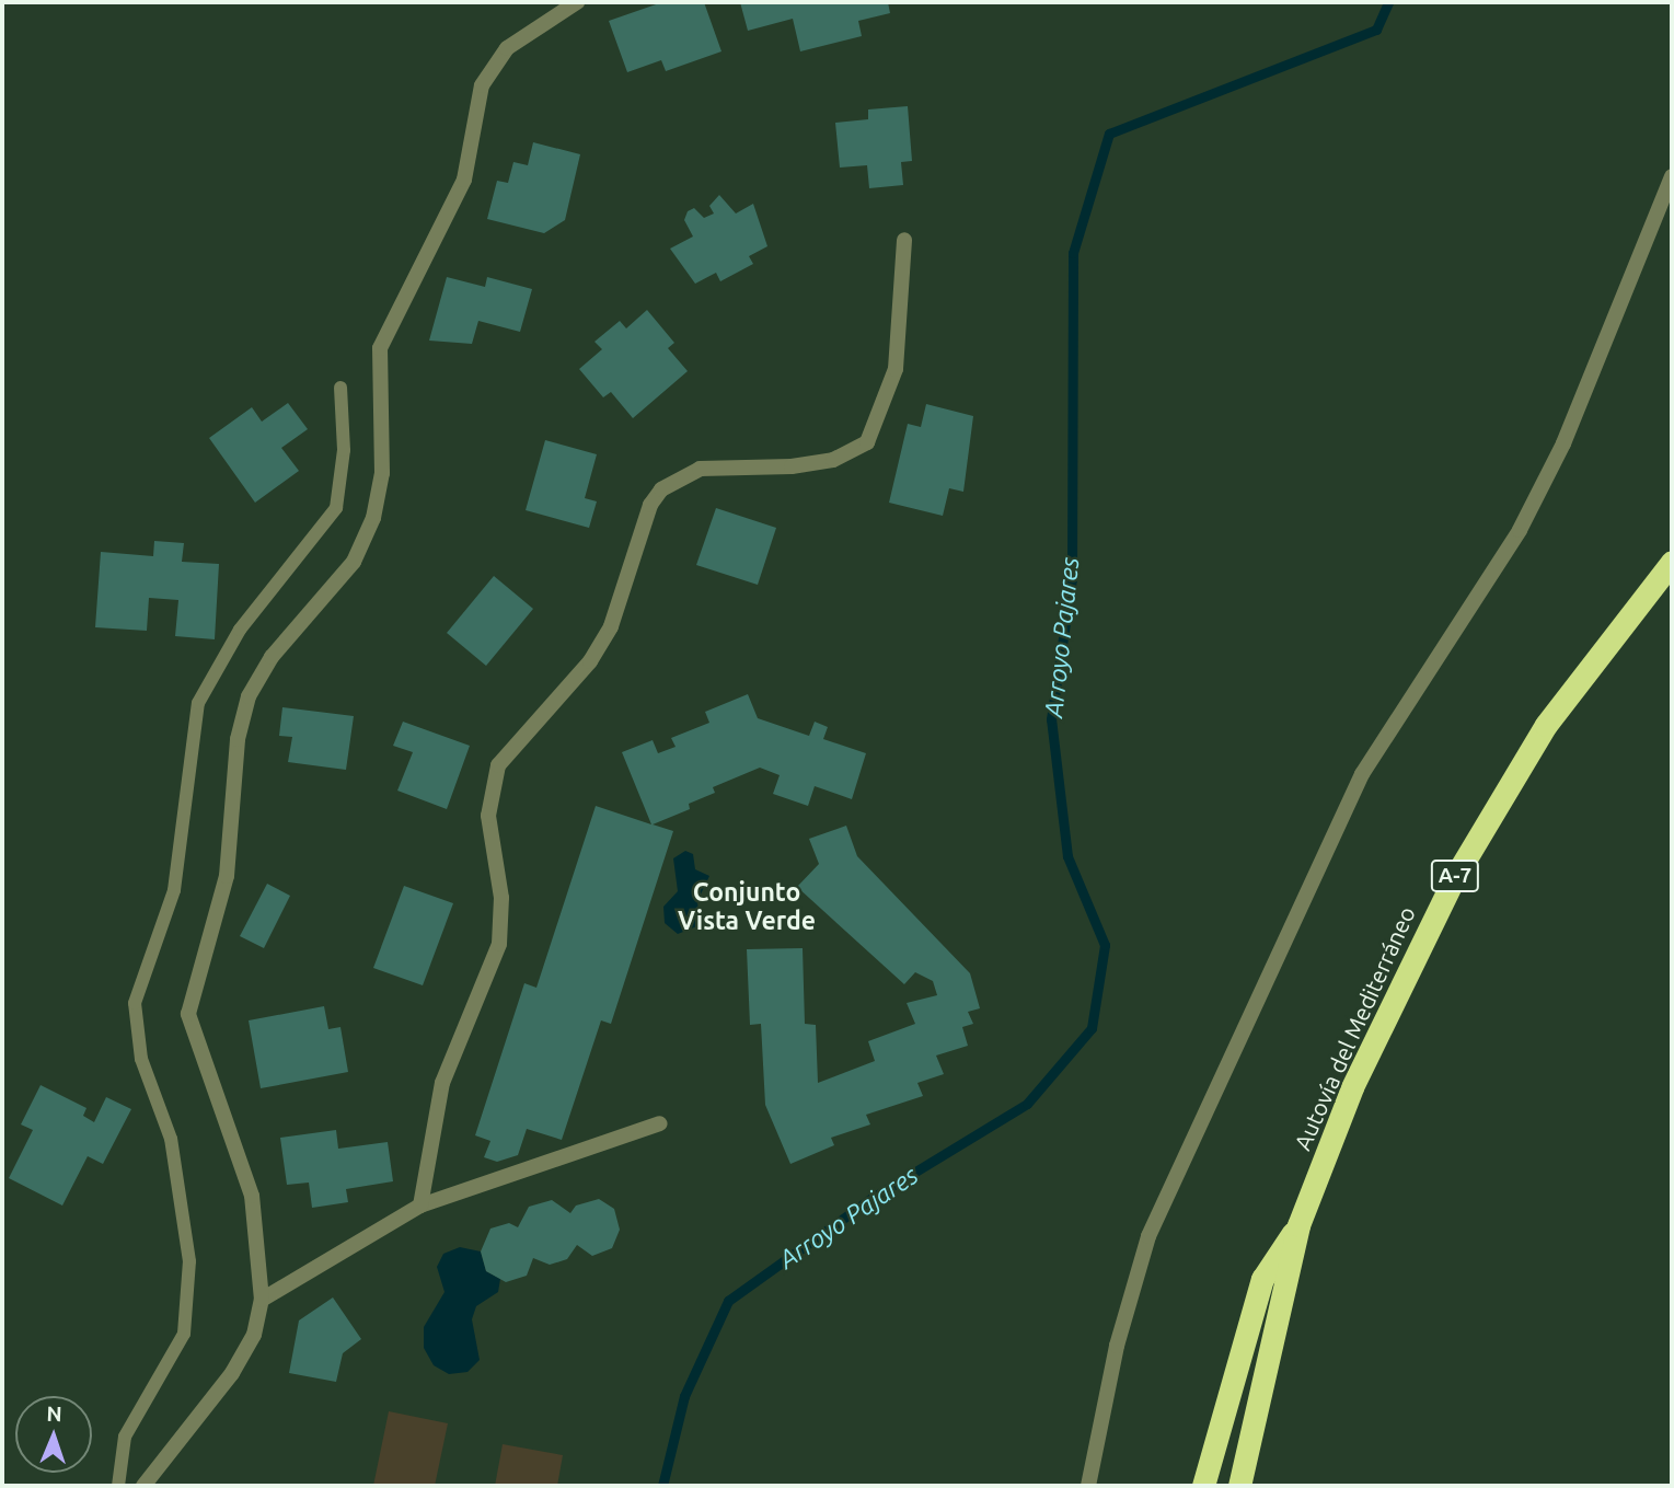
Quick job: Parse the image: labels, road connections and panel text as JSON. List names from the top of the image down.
{
  "streets": {
    "highway": ["A-7", "Autovía del Mediterráneo"]
  },
  "districts": ["Conjunto Vista Verde"],
  "water": ["Arroyo Pajares"],
  "north": "top"
}
